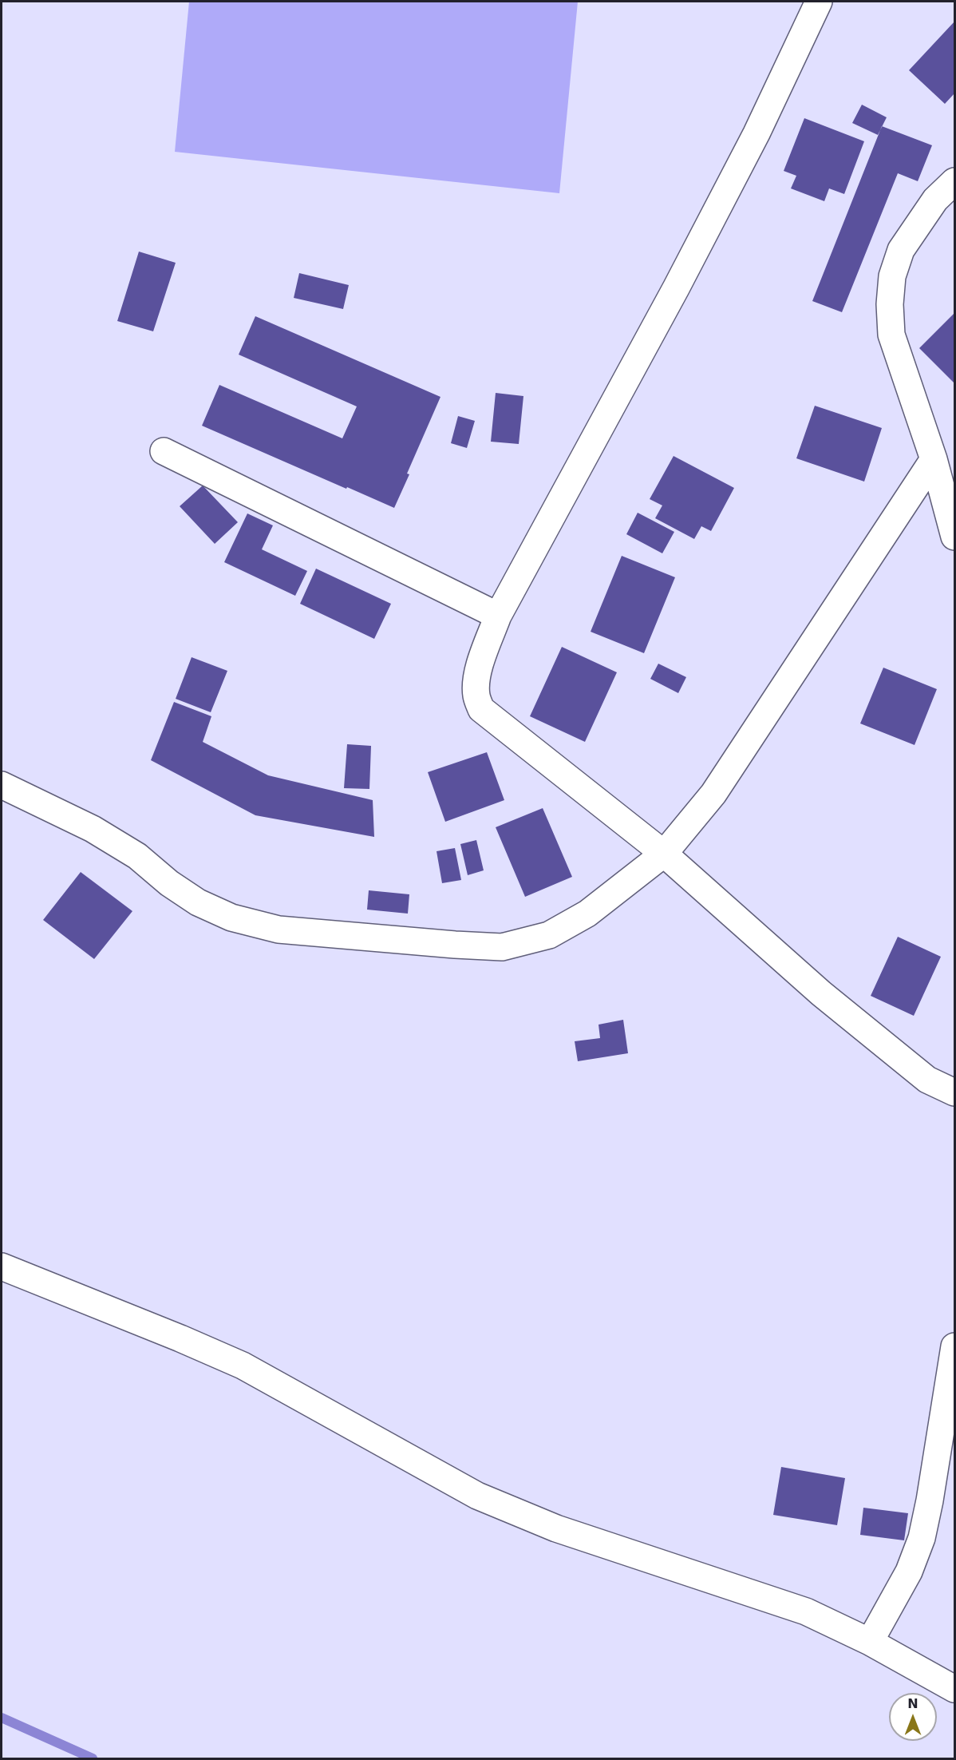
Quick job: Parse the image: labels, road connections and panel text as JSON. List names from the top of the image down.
{
  "north": "top"
}
